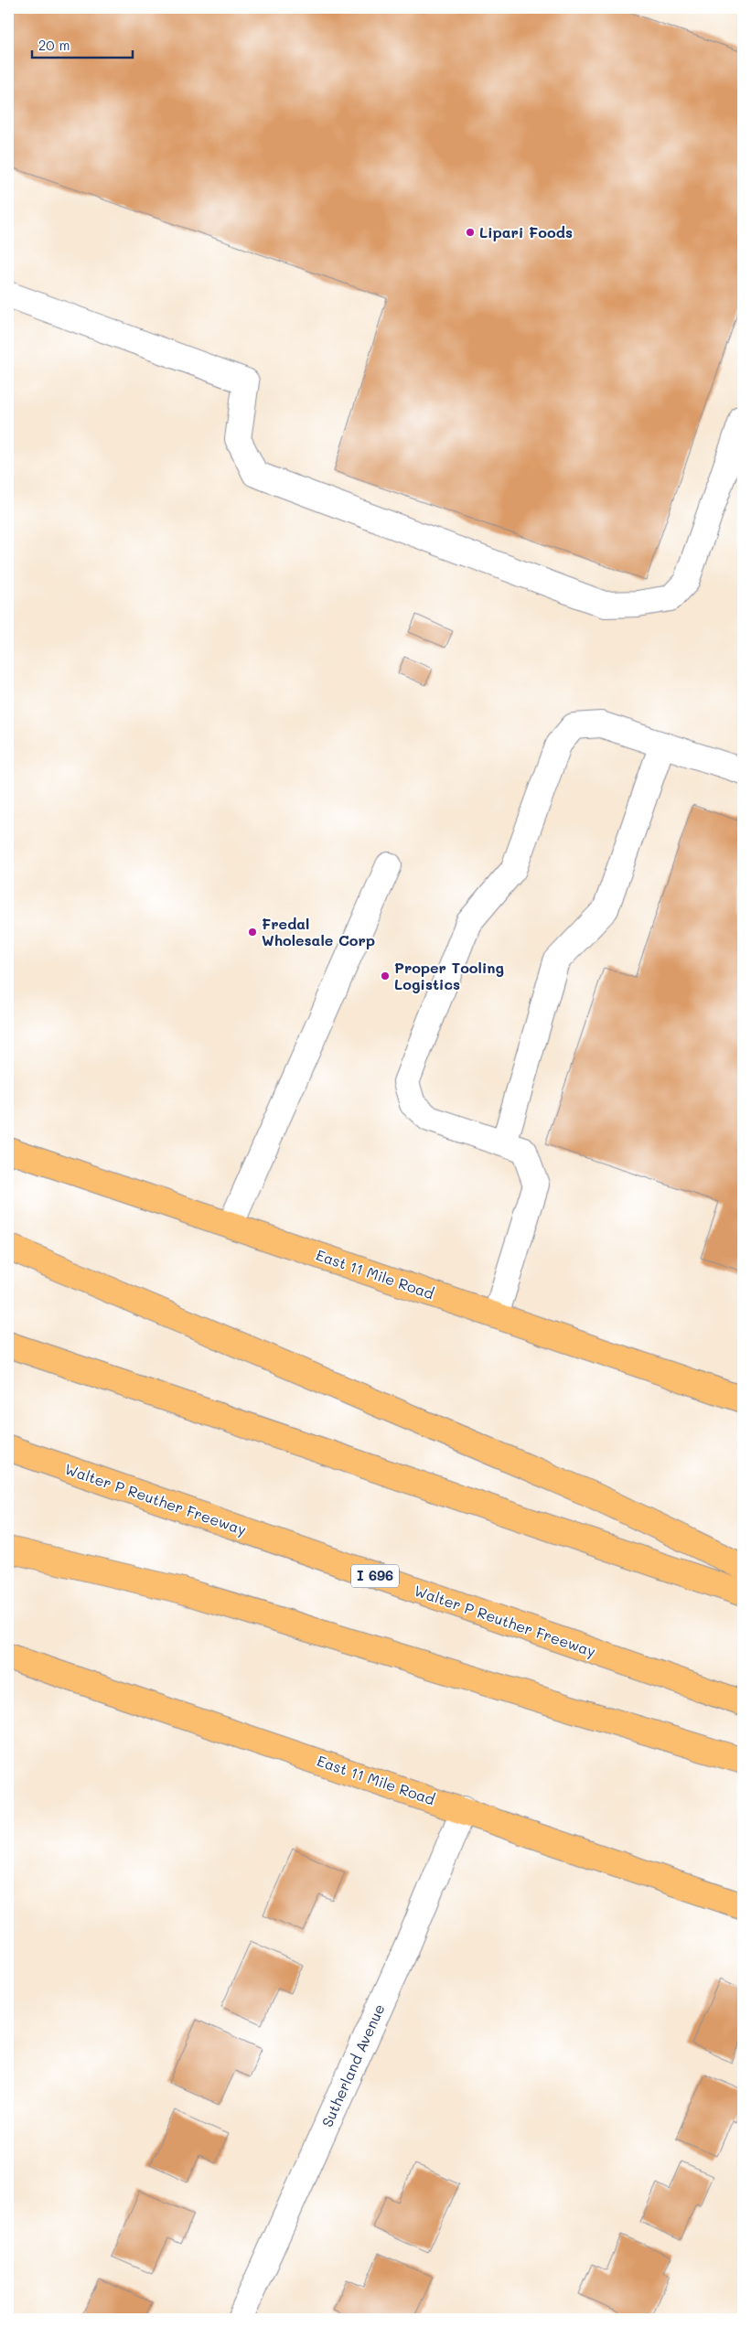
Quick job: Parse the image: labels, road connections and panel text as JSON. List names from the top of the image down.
{
  "streets": {
    "main road": ["East 11 Mile Road", "Walter P Reuther Freeway", "I 696"],
    "street": ["Sutherland Avenue"]
  },
  "crossings": [
    ["East 11 Mile Road", "Sutherland Avenue"]
  ],
  "places": ["Lipari Foods", "Fredal Wholesale Corp", "Proper Tooling Logistics"],
  "scale_bar": "20 m"
}
